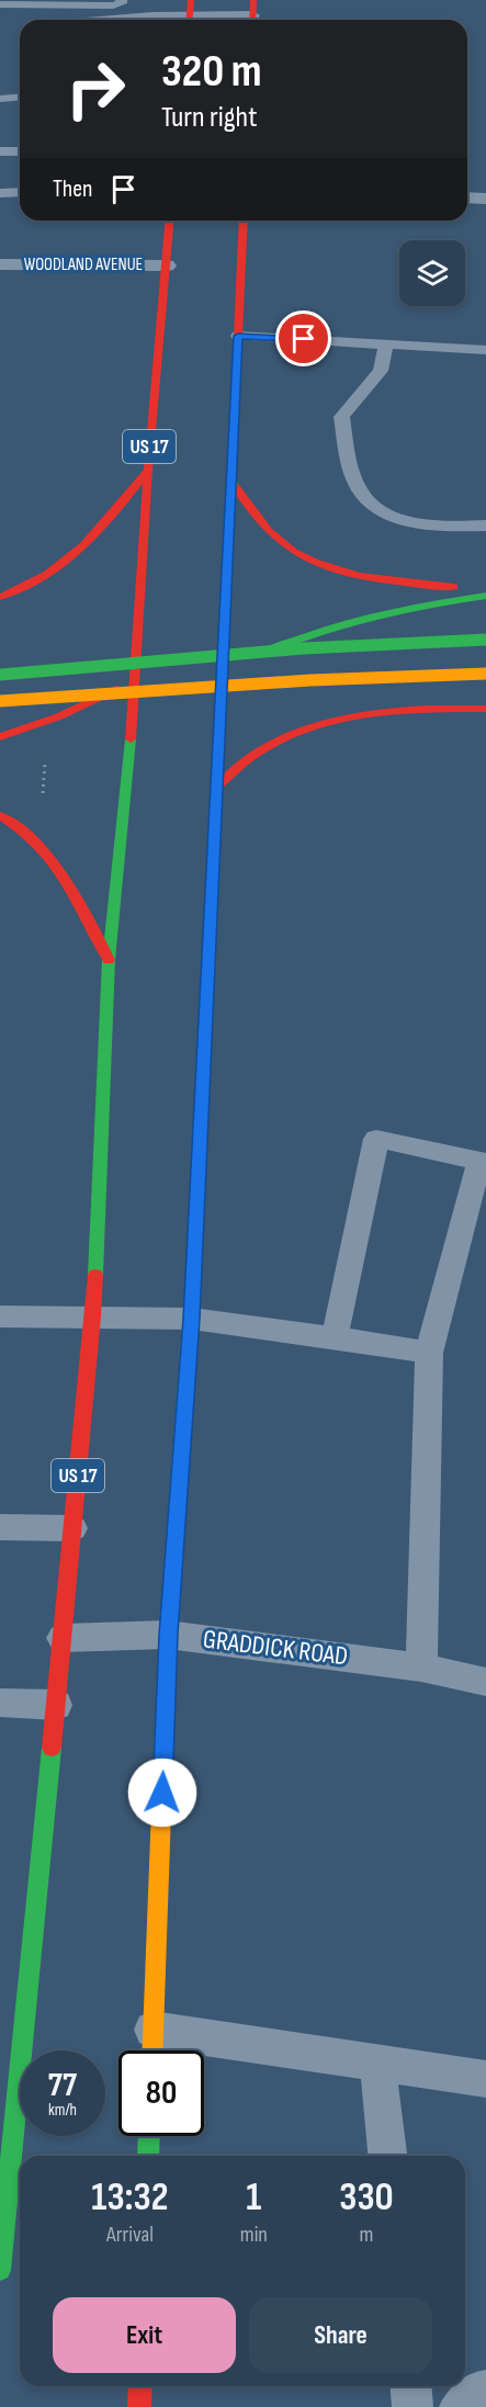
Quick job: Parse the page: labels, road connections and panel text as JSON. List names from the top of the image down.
{
  "streets": {
    "highway": ["US 17"],
    "street": ["WOODLAND AVENUE"],
    "lane": ["GRADDICK ROAD"]
  },
  "crossings": [
    ["WOODLAND AVENUE", "US 17"],
    ["US 17", "GRADDICK ROAD"]
  ],
  "page": {
    "turn": ["320 m", "Turn right"],
    "then": "Then",
    "speed": "77 km/h",
    "limit": "80",
    "eta": [
      "13:32",
      "Arrival",
      "1",
      "min",
      "330",
      "m"
    ],
    "buttons": ["Exit", "Share"]
  }
}
